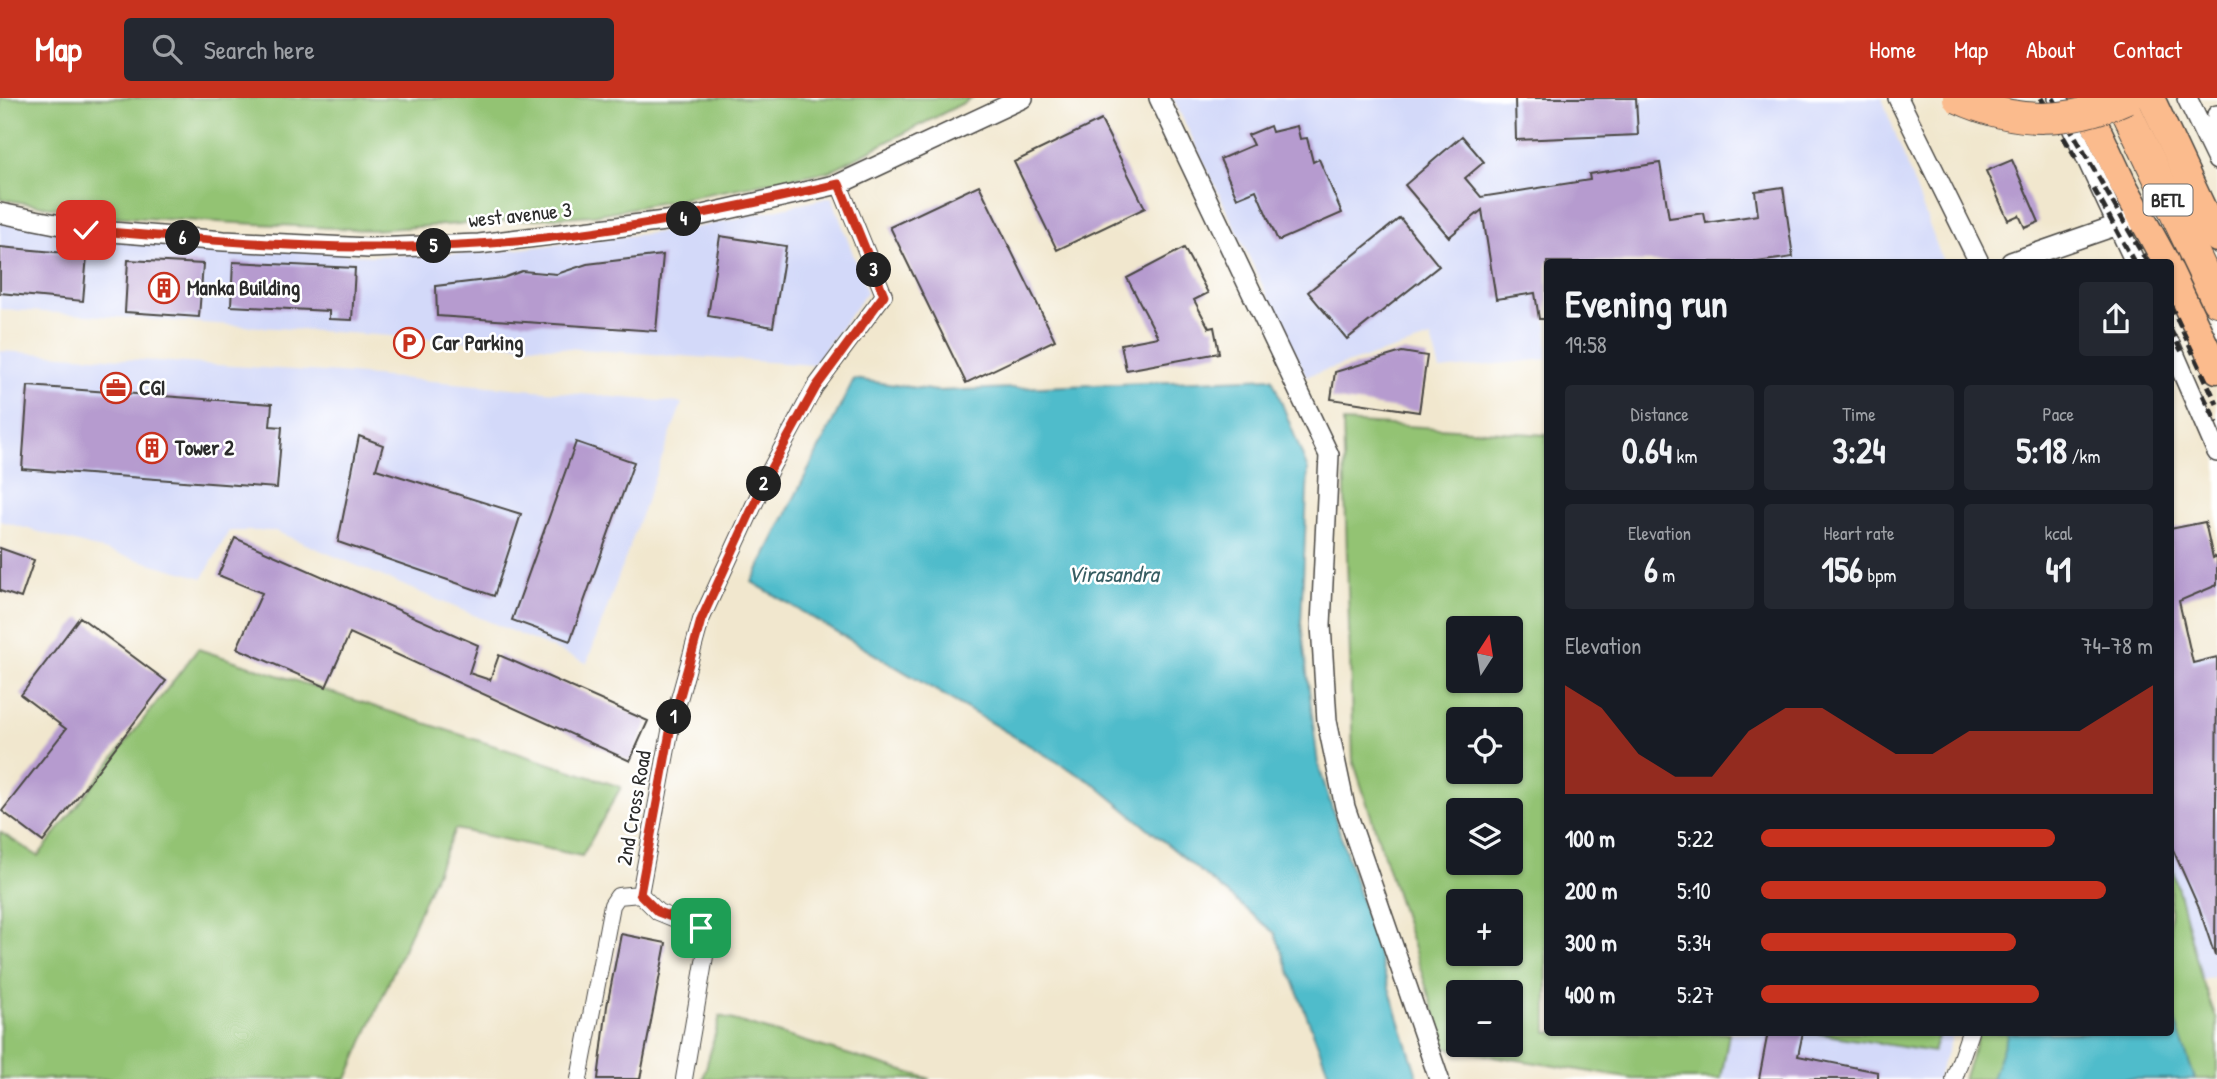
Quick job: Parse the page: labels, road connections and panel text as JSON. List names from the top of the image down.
{
  "streets": {
    "highway": ["BETL"],
    "street": ["west avenue 3", "2nd Cross Road"]
  },
  "crossings": [
    ["west avenue 3", "2nd Cross Road"]
  ],
  "water": ["Virasandra"],
  "places": {
    "building": ["Manka Building", "Tower 2"],
    "parking": ["Car Parking"],
    "office": ["CGI"]
  },
  "north": "top",
  "page": {
    "header": "Map",
    "search": "Search here",
    "nav": [
      "Home",
      "Map",
      "About",
      "Contact"
    ],
    "pins": [
      "4",
      "6",
      "5",
      "3",
      "2",
      "1"
    ],
    "heading": ["Evening run", "19:58"],
    "stats": [
      ["Distance", "0.64 km"],
      ["Time", "3:24"],
      ["Pace", "5:18 /km"],
      ["Elevation", "6 m"],
      ["Heart rate", "156 bpm"],
      ["kcal", "41"]
    ],
    "map_buttons": ["+", "−"],
    "chart": ["Elevation", "74–78 m"],
    "list": [
      {
        "name": "100 m",
        "note": "5:22"
      },
      {
        "name": "200 m",
        "note": "5:10"
      },
      {
        "name": "300 m",
        "note": "5:34"
      },
      {
        "name": "400 m",
        "note": "5:27"
      }
    ]
  }
}
